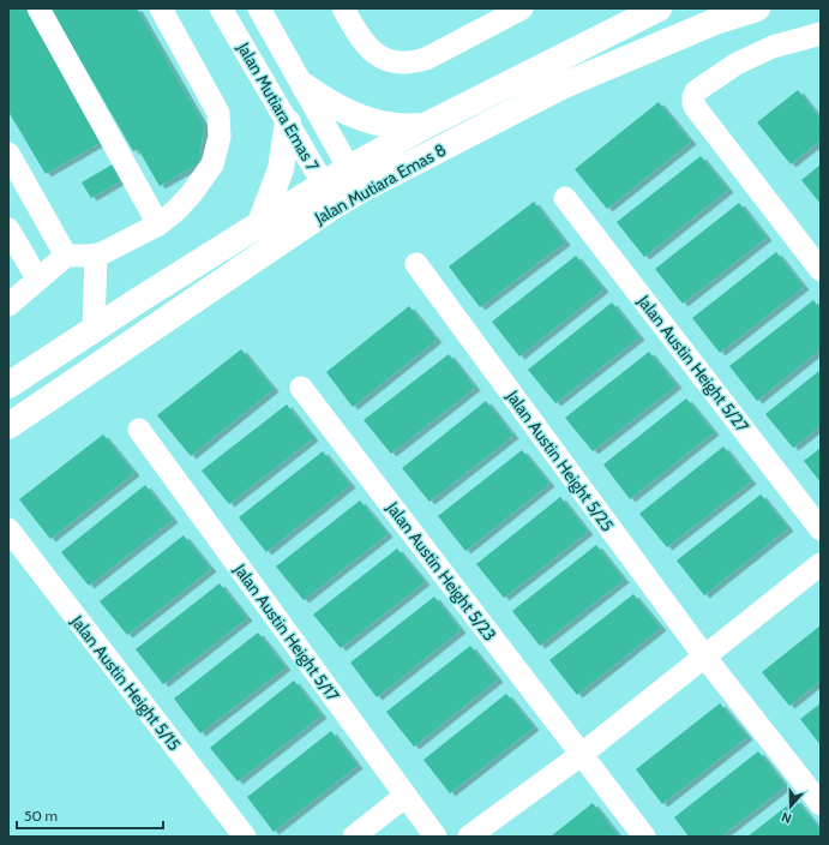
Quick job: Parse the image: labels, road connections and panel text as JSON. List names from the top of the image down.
{
  "streets": {
    "main road": ["Jalan Mutiara Emas 8"],
    "street": [
      "Jalan Mutiara Emas 7",
      "Jalan Austin Height 5/27",
      "Jalan Austin Height 5/25",
      "Jalan Austin Height 5/23",
      "Jalan Austin Height 5/17",
      "Jalan Austin Height 5/15"
    ]
  },
  "crossings": [
    ["Jalan Mutiara Emas 7", "Jalan Mutiara Emas 8"]
  ],
  "scale_bar": "50 m",
  "north": "bottom"
}
